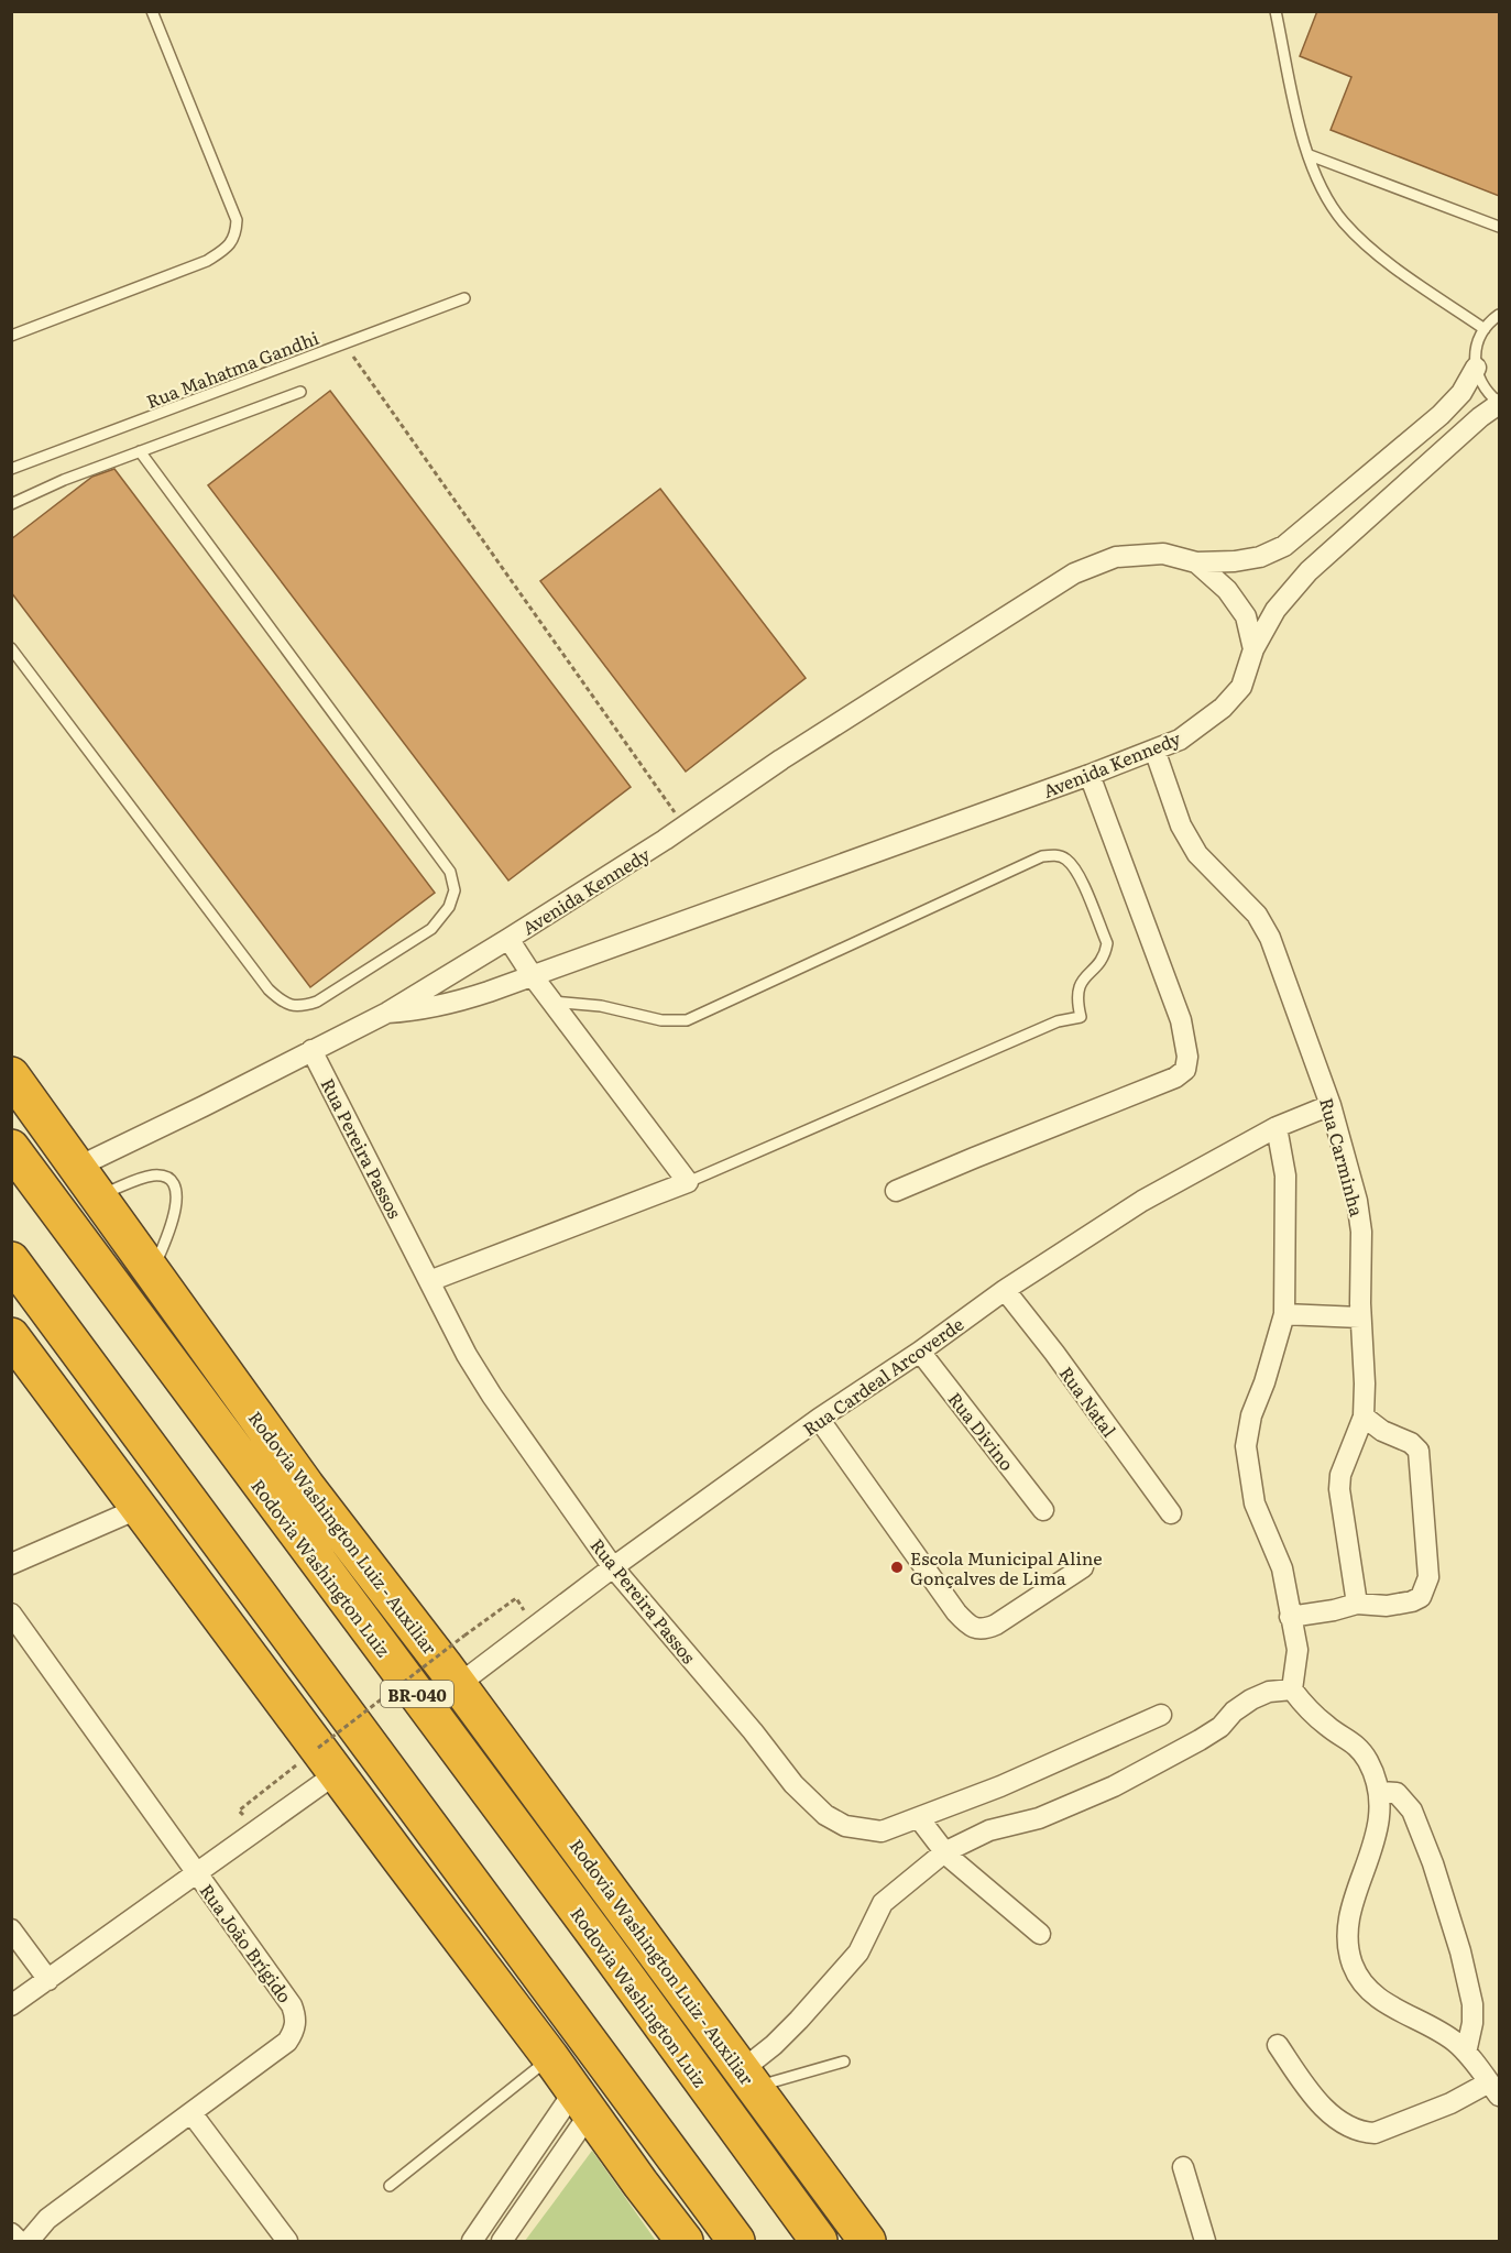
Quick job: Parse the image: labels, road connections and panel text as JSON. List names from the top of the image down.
{
  "streets": {
    "highway": ["Rodovia Washington Luiz - Auxiliar", "Rodovia Washington Luiz", "BR-040"],
    "street": [
      "Avenida Kennedy",
      "Rua Pereira Passos",
      "Rua Carminha",
      "Rua Cardeal Arcoverde",
      "Rua Natal",
      "Rua Divino",
      "Rua João Brígido"
    ],
    "lane": ["Rua Mahatma Gandhi"]
  },
  "crossings": [
    ["Avenida Kennedy", "Rua Pereira Passos"],
    ["Avenida Kennedy", "Rua Carminha"],
    ["Avenida Kennedy", "Rodovia Washington Luiz - Auxiliar"],
    ["Rua Pereira Passos", "Rua Cardeal Arcoverde"],
    ["Rua Carminha", "Rua Cardeal Arcoverde"],
    ["Rua Cardeal Arcoverde", "Rua Natal"],
    ["Rua Cardeal Arcoverde", "Rua Divino"],
    ["Rua Cardeal Arcoverde", "Rodovia Washington Luiz - Auxiliar"]
  ],
  "places": ["Escola Municipal Aline Gonçalves de Lima"]
}
